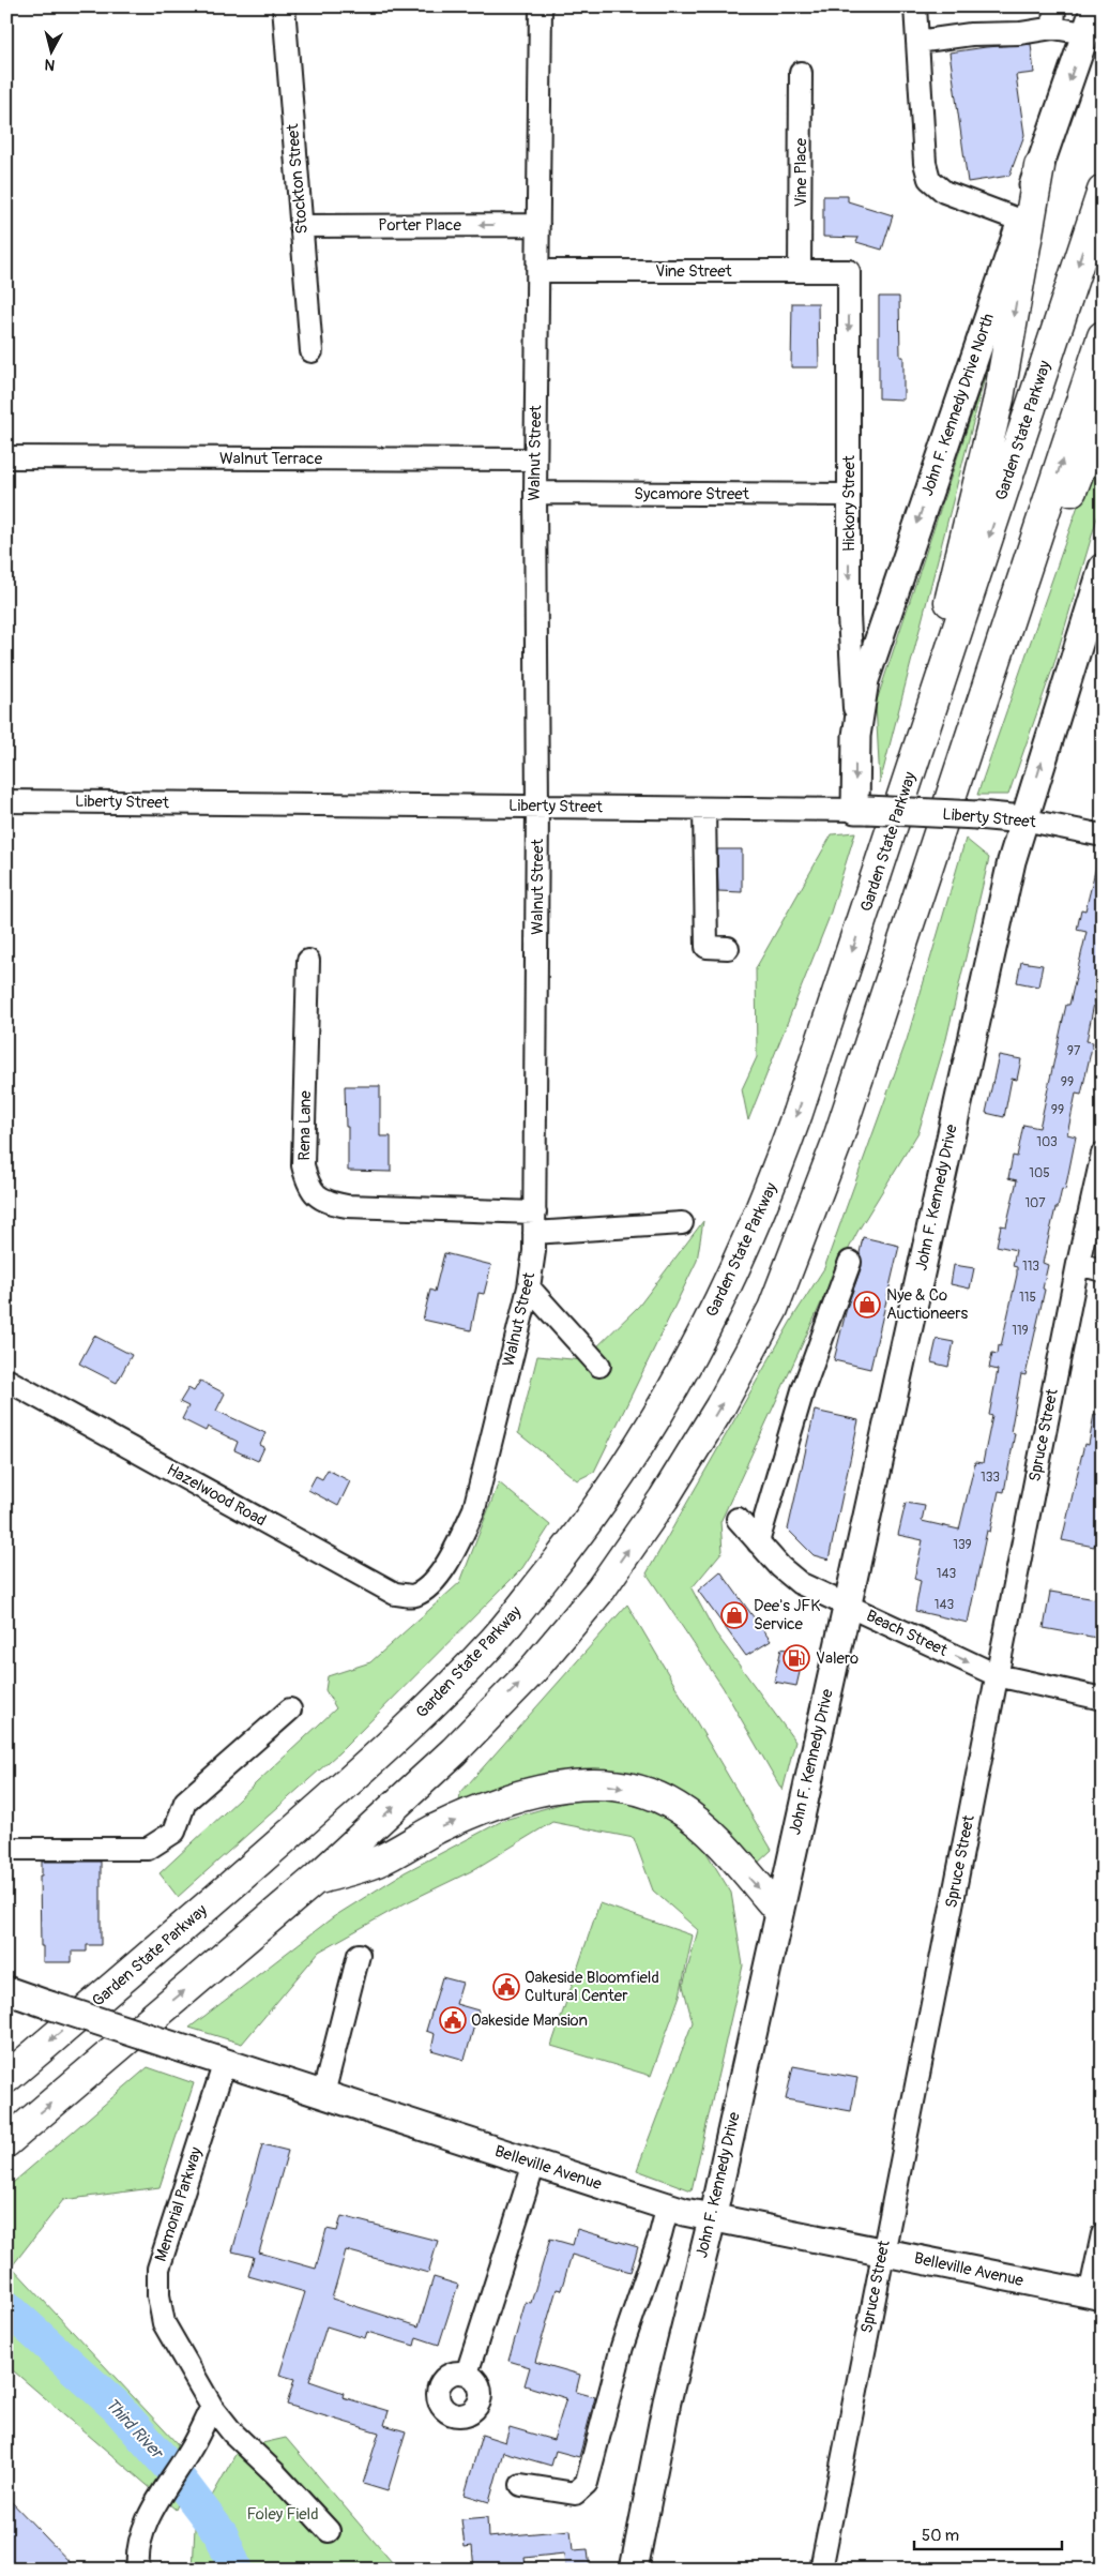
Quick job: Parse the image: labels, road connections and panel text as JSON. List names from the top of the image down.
{
  "streets": {
    "highway": ["Garden State Parkway"],
    "main road": [
      "John F. Kennedy Drive North",
      "Liberty Street",
      "John F. Kennedy Drive",
      "Belleville Avenue"
    ],
    "street": [
      "Vine Place",
      "Stockton Street",
      "Porter Place",
      "Vine Street",
      "Walnut Street",
      "Walnut Terrace",
      "Sycamore Street",
      "Hickory Street",
      "Rena Lane",
      "Spruce Street",
      "Hazelwood Road",
      "Beach Street",
      "Memorial Parkway"
    ]
  },
  "crossings": [
    ["Vine Place", "Vine Street"],
    ["Stockton Street", "Porter Place"],
    ["Porter Place", "Walnut Street"],
    ["Vine Street", "Walnut Street"],
    ["Vine Street", "Hickory Street"],
    ["John F. Kennedy Drive North", "Hickory Street"],
    ["John F. Kennedy Drive North", "Liberty Street"],
    ["Walnut Street", "Walnut Terrace"],
    ["Walnut Street", "Sycamore Street"],
    ["Walnut Street", "Liberty Street"],
    ["Walnut Street", "Rena Lane"],
    ["Walnut Street", "Hazelwood Road"],
    ["Sycamore Street", "Hickory Street"],
    ["Liberty Street", "John F. Kennedy Drive"],
    ["John F. Kennedy Drive", "Beach Street"],
    ["John F. Kennedy Drive", "Belleville Avenue"],
    ["Spruce Street", "Beach Street"],
    ["Spruce Street", "Belleville Avenue"],
    ["Belleville Avenue", "Memorial Parkway"]
  ],
  "one_way": [
    "Porter Place",
    "John F. Kennedy Drive North",
    "Hickory Street",
    "Beach Street"
  ],
  "water": ["Third River"],
  "parks": ["Foley Field"],
  "places": {
    "shop": ["Nye & Co Auctioneers", "Dee's JFK Service"],
    "fuel station": ["Valero"],
    "public building": ["Oakeside Bloomfield Cultural Center", "Oakeside Mansion"]
  },
  "house_numbers": [
    "97",
    "99",
    "99",
    "103",
    "105",
    "107",
    "113",
    "115",
    "119",
    "133",
    "139",
    "143",
    "143"
  ],
  "scale_bar": "50 m",
  "north": "bottom"
}
